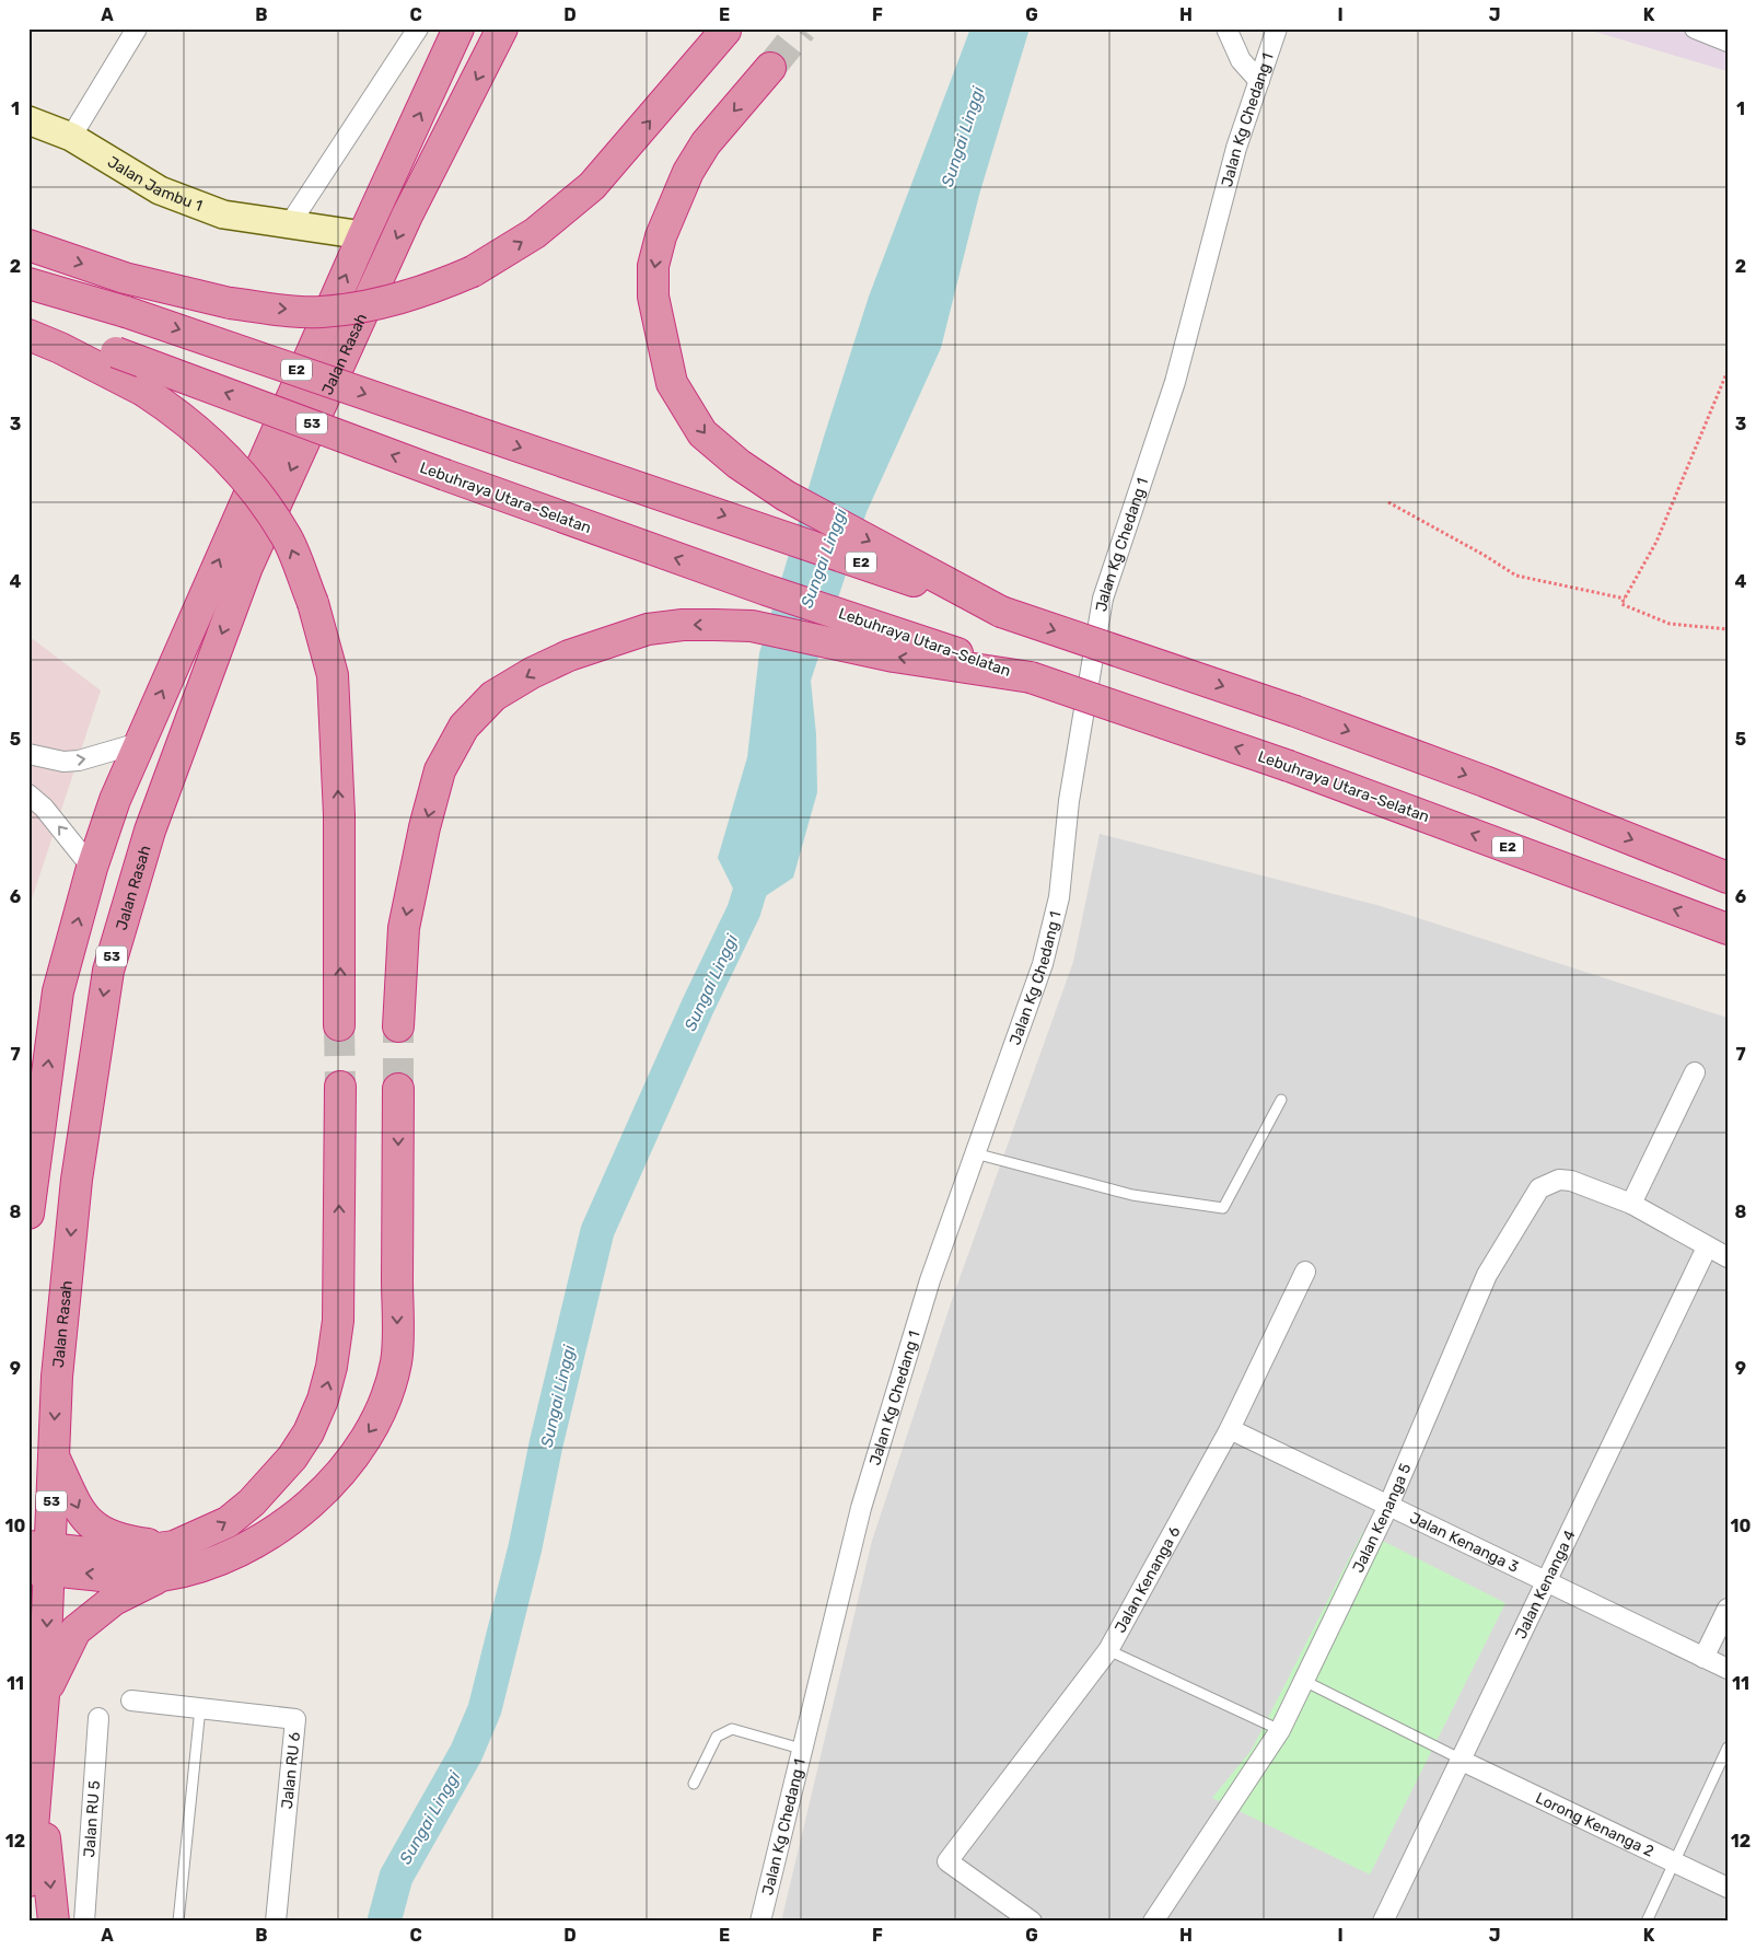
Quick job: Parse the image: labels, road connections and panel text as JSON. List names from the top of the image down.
{
  "streets": {
    "highway": [
      "Jalan Rasah",
      "E2",
      "53",
      "Lebuhraya Utara–Selatan"
    ],
    "street": [
      "Jalan Kg Chedang 1",
      "Jalan Jambu 1",
      "Jalan Kenanga 5",
      "Jalan Kenanga 3",
      "Jalan Kenanga 6",
      "Jalan Kenanga 4",
      "Jalan RU 6",
      "Jalan RU 5",
      "Lorong Kenanga 2"
    ]
  },
  "crossings": [
    ["Jalan Jambu 1", "Jalan Rasah"],
    ["Jalan Kenanga 5", "Jalan Kenanga 3"],
    ["Jalan Kenanga 5", "Jalan Kenanga 4"],
    ["Jalan Kenanga 3", "Jalan Kenanga 6"],
    ["Jalan Kenanga 3", "Jalan Kenanga 4"],
    ["Jalan Kenanga 4", "Lorong Kenanga 2"]
  ],
  "water": ["Sungai Linggi"],
  "grid": {
    "columns": [
      "A",
      "B",
      "C",
      "D",
      "E",
      "F",
      "G",
      "H",
      "I",
      "J",
      "K"
    ],
    "rows": [
      "1",
      "2",
      "3",
      "4",
      "5",
      "6",
      "7",
      "8",
      "9",
      "10",
      "11",
      "12"
    ]
  }
}
